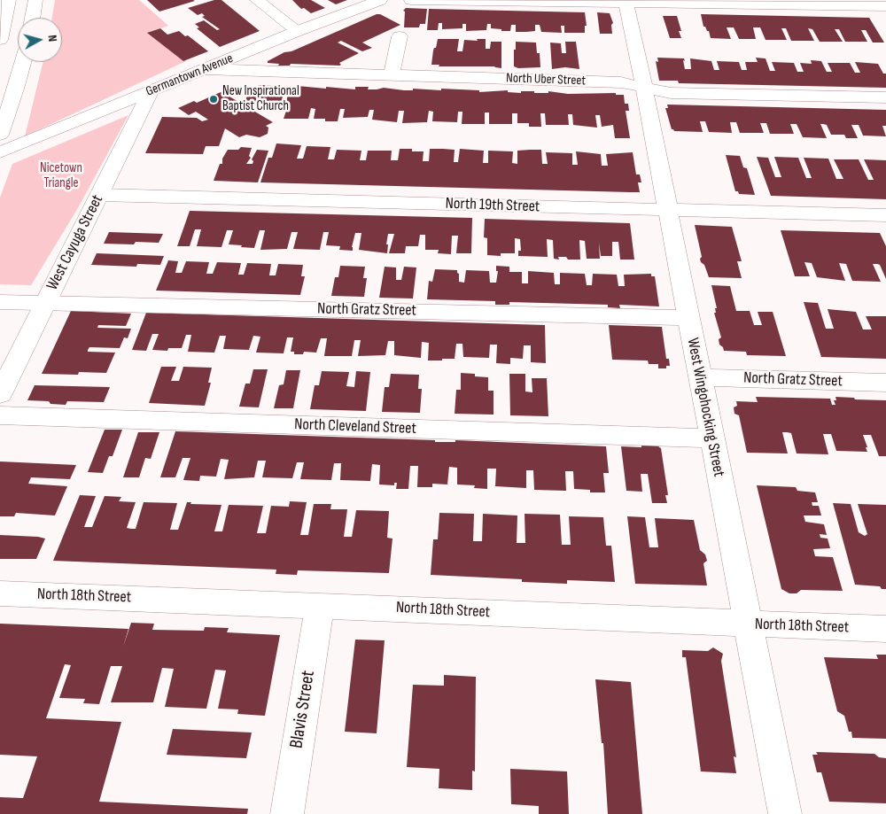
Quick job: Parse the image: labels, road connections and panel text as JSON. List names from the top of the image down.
{
  "streets": {
    "main road": [
      "Germantown Avenue",
      "North Uber Street",
      "North 19th Street",
      "West Cayuga Street",
      "North Gratz Street",
      "West Wingohocking Street",
      "North Cleveland Street",
      "North 18th Street",
      "Blavis Street"
    ]
  },
  "crossings": [
    ["Germantown Avenue", "North Uber Street"],
    ["Germantown Avenue", "West Cayuga Street"],
    ["North Uber Street", "West Wingohocking Street"],
    ["North 19th Street", "West Cayuga Street"],
    ["North 19th Street", "West Wingohocking Street"],
    ["West Cayuga Street", "North Gratz Street"],
    ["North Gratz Street", "West Wingohocking Street"],
    ["West Wingohocking Street", "North Cleveland Street"],
    ["West Wingohocking Street", "North 18th Street"],
    ["North 18th Street", "Blavis Street"]
  ],
  "parks": ["Nicetown Triangle"],
  "places": ["New Inspirational Baptist Church"],
  "north": "right"
}
